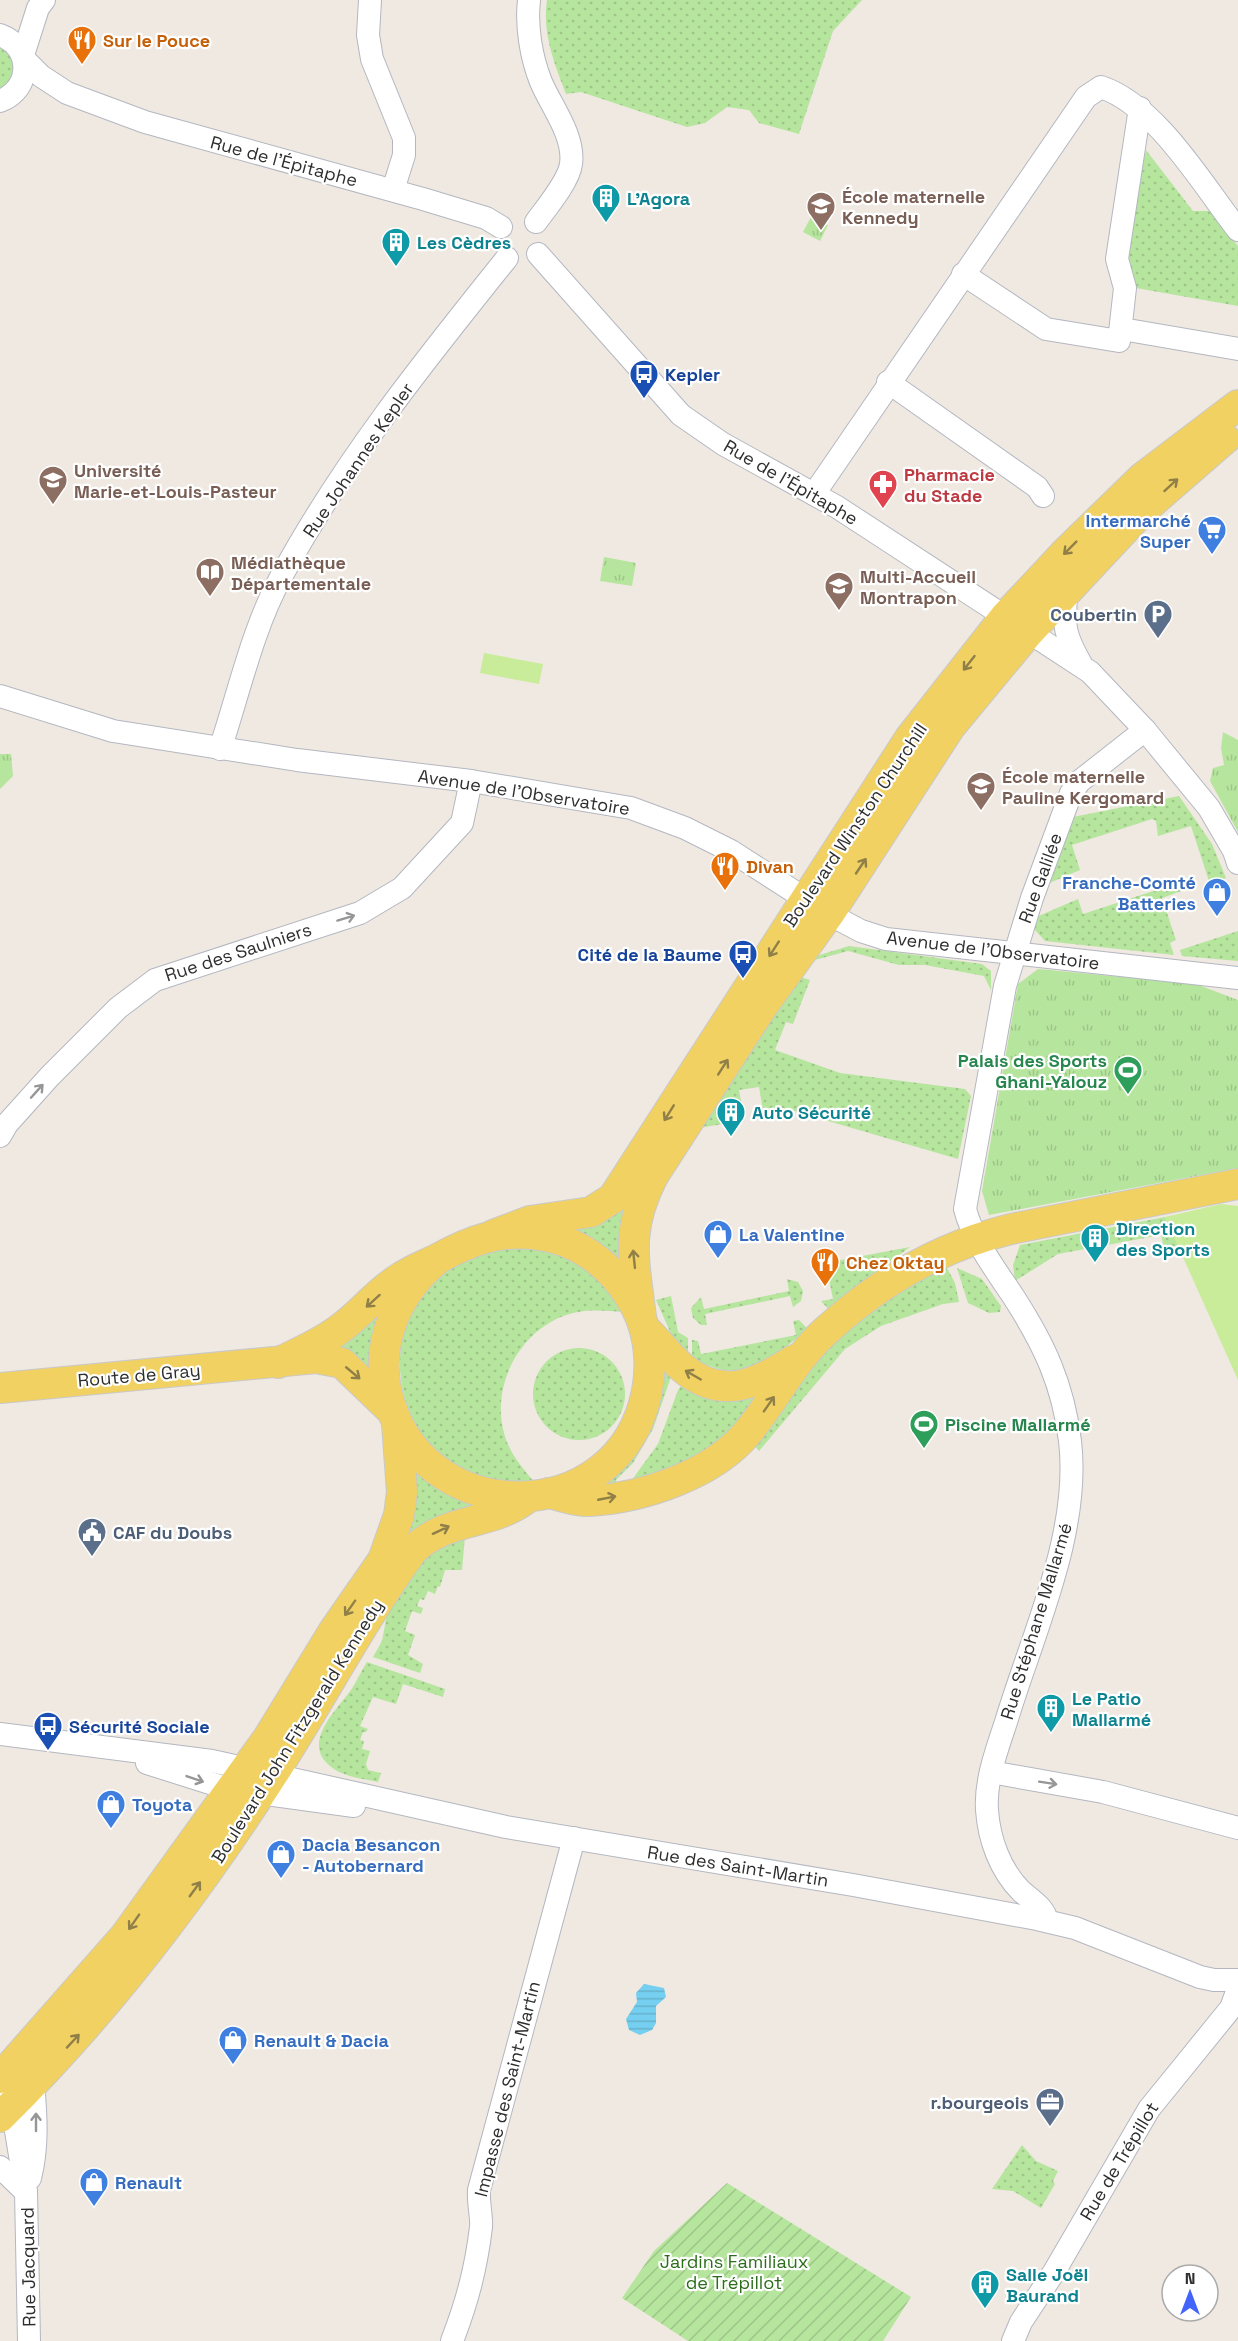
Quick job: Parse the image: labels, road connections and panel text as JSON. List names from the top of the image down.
{
  "streets": {
    "main road": ["Boulevard Winston Churchill", "Route de Gray", "Boulevard John Fitzgerald Kennedy"],
    "street": [
      "Rue de l'Épitaphe",
      "Rue Johannes Kepler",
      "Avenue de l'Observatoire",
      "Rue Galilée",
      "Rue des Saulniers",
      "Rue Stéphane Mallarmé",
      "Rue des Saint-Martin",
      "Impasse des Saint-Martin",
      "Rue de Trépillot",
      "Rue Jacquard"
    ]
  },
  "crossings": [
    ["Rue de l'Épitaphe", "Rue Johannes Kepler"],
    ["Rue de l'Épitaphe", "Boulevard Winston Churchill"],
    ["Rue de l'Épitaphe", "Rue Galilée"],
    ["Rue Johannes Kepler", "Avenue de l'Observatoire"],
    ["Avenue de l'Observatoire", "Boulevard Winston Churchill"],
    ["Avenue de l'Observatoire", "Rue Galilée"],
    ["Avenue de l'Observatoire", "Rue des Saulniers"],
    ["Boulevard Winston Churchill", "Boulevard John Fitzgerald Kennedy"],
    ["Rue Galilée", "Rue Stéphane Mallarmé"],
    ["Route de Gray", "Boulevard John Fitzgerald Kennedy"],
    ["Boulevard John Fitzgerald Kennedy", "Rue des Saint-Martin"],
    ["Boulevard John Fitzgerald Kennedy", "Rue Jacquard"],
    ["Rue des Saint-Martin", "Impasse des Saint-Martin"]
  ],
  "one_way": ["Rue des Saulniers"],
  "parks": ["Jardins Familiaux de Trépillot"],
  "places": {
    "restaurant": ["Sur le Pouce", "Divan", "Chez Oktay"],
    "building": [
      "L'Agora",
      "Les Cèdres",
      "Auto Sécurité",
      "Direction des Sports",
      "Le Patio Mallarmé",
      "Salle Joël Baurand"
    ],
    "school or university": [
      "École maternelle Kennedy",
      "Université Marie-et-Louis-Pasteur",
      "Multi-Accueil Montrapon",
      "École maternelle Pauline Kergomard"
    ],
    "bus stop": ["Kepler", "Cité de la Baume", "Sécurité Sociale"],
    "pharmacy": ["Pharmacie du Stade"],
    "supermarket": ["Intermarché Super"],
    "library": ["Médiathèque Départementale"],
    "parking": ["Coubertin"],
    "shop": [
      "Franche-Comté Batteries",
      "La Valentine",
      "Toyota",
      "Dacia Besancon - Autobernard",
      "Renault & Dacia",
      "Renault"
    ],
    "sports": ["Palais des Sports Ghani-Yalouz", "Piscine Mallarmé"],
    "public building": ["CAF du Doubs"],
    "office": ["r.bourgeois"]
  },
  "north": "top"
}
